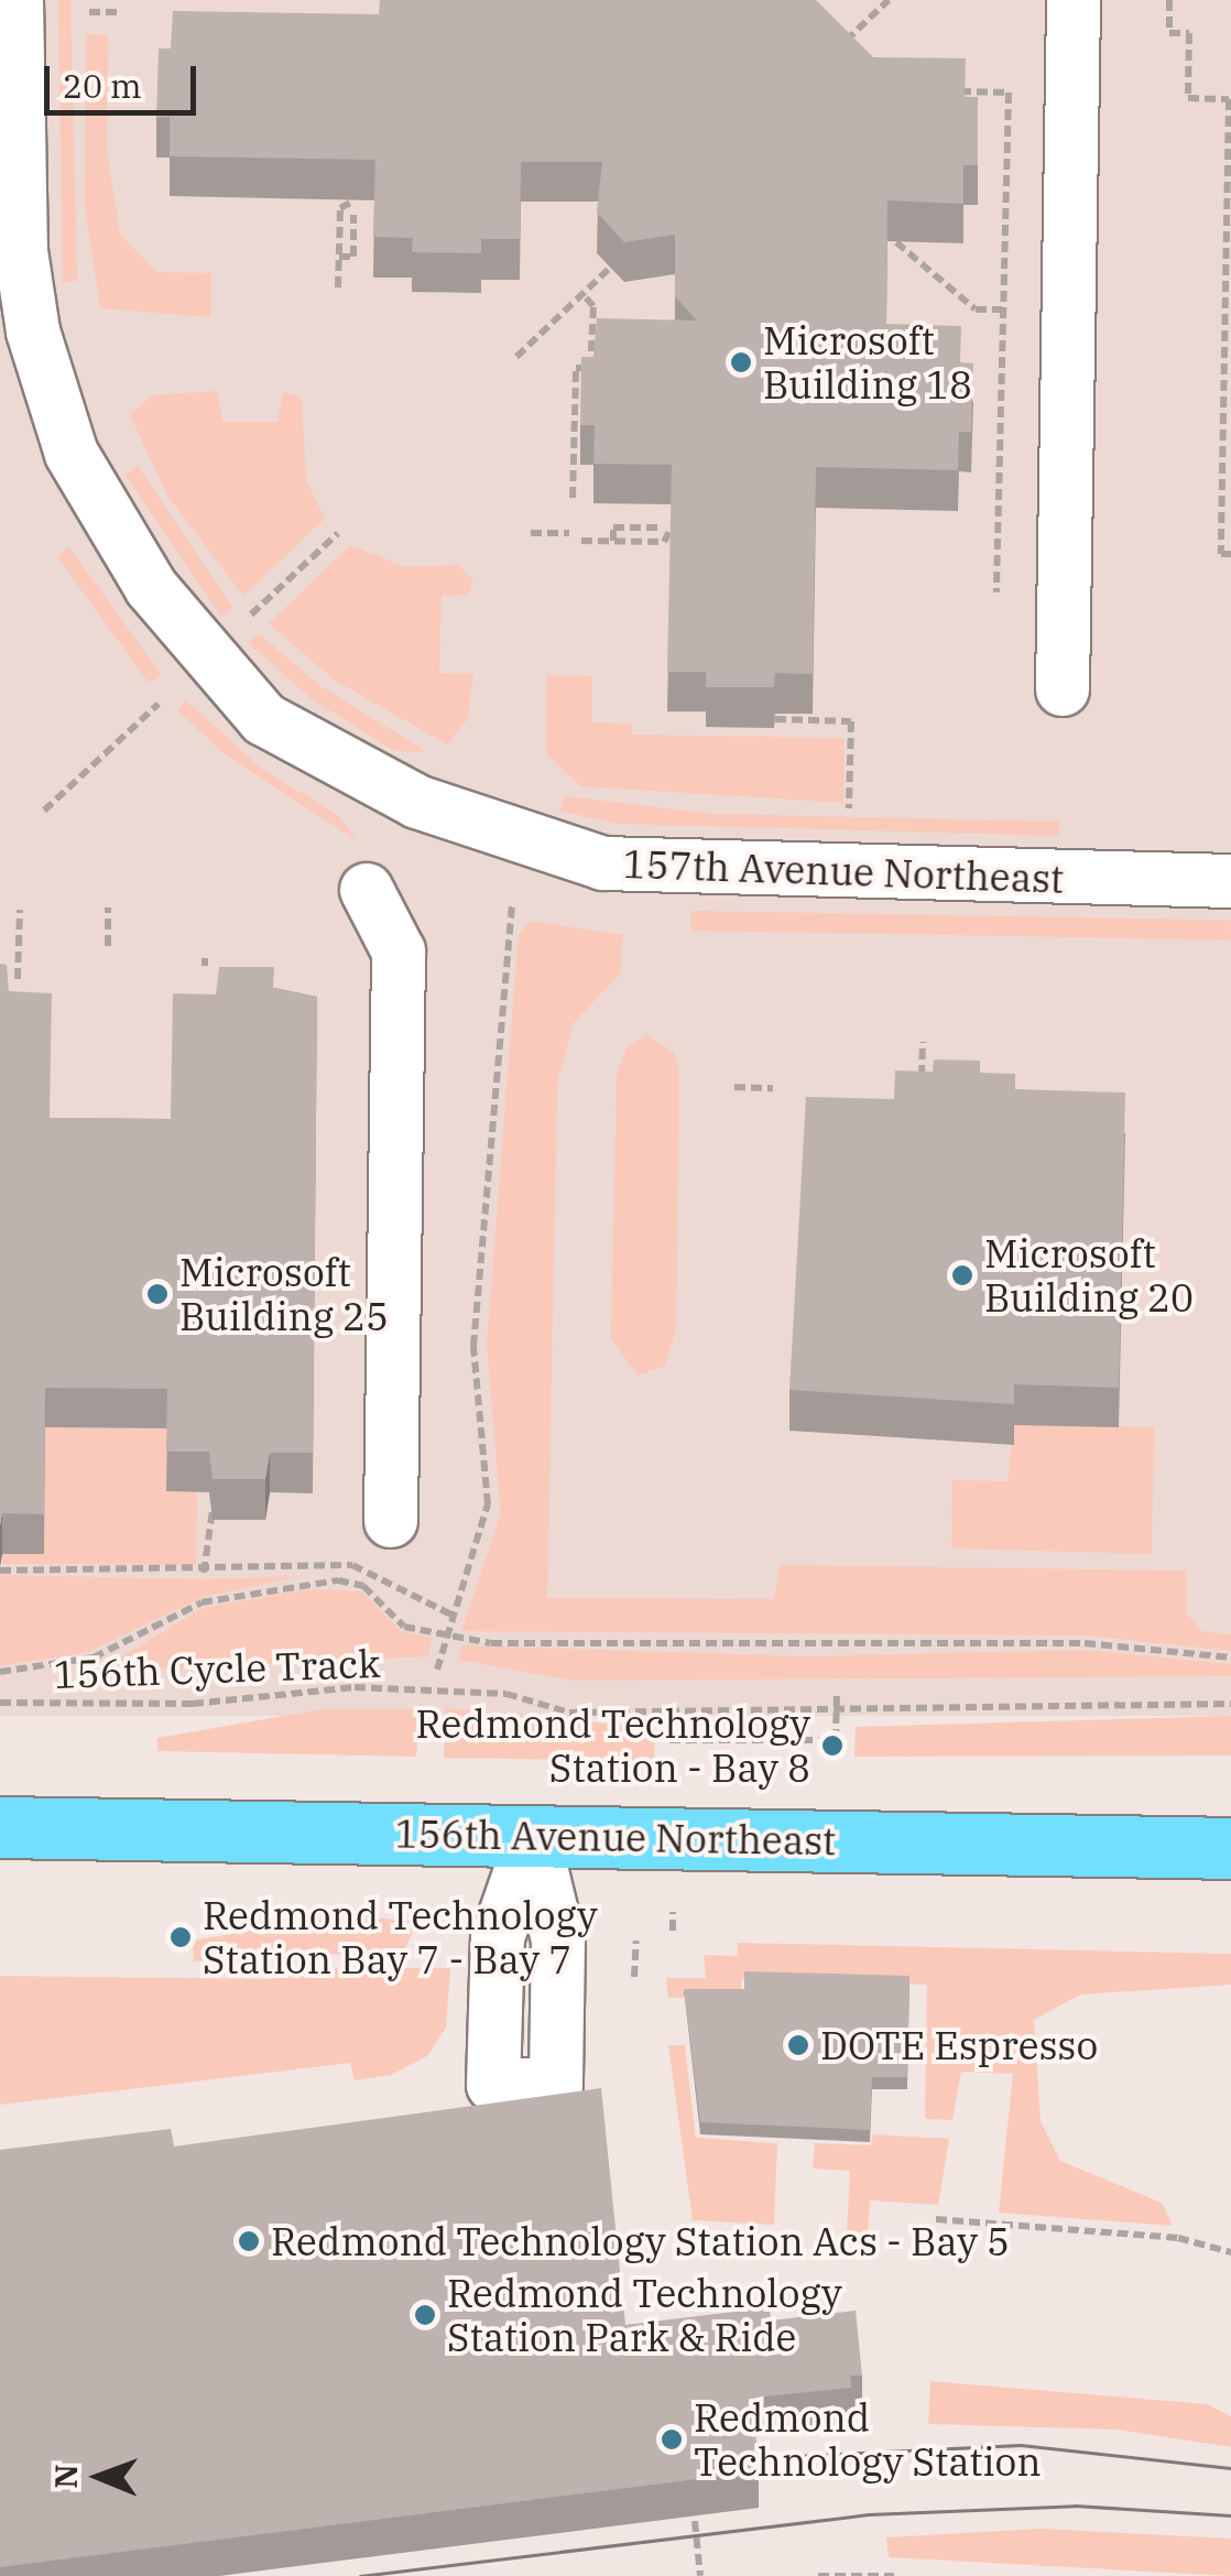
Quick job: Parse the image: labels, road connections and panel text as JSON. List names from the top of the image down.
{
  "streets": {
    "main road": ["156th Avenue Northeast"],
    "street": ["157th Avenue Northeast"],
    "path": ["156th Cycle Track"]
  },
  "places": [
    "Microsoft Building 18",
    "Microsoft Building 20",
    "Microsoft Building 25",
    "Redmond Technology Station - Bay 8",
    "Redmond Technology Station Bay 7 - Bay 7",
    "DOTE Espresso",
    "Redmond Technology Station Acs - Bay 5",
    "Redmond Technology Station Park & Ride",
    "Redmond Technology Station"
  ],
  "scale_bar": "20 m",
  "north": "left"
}
